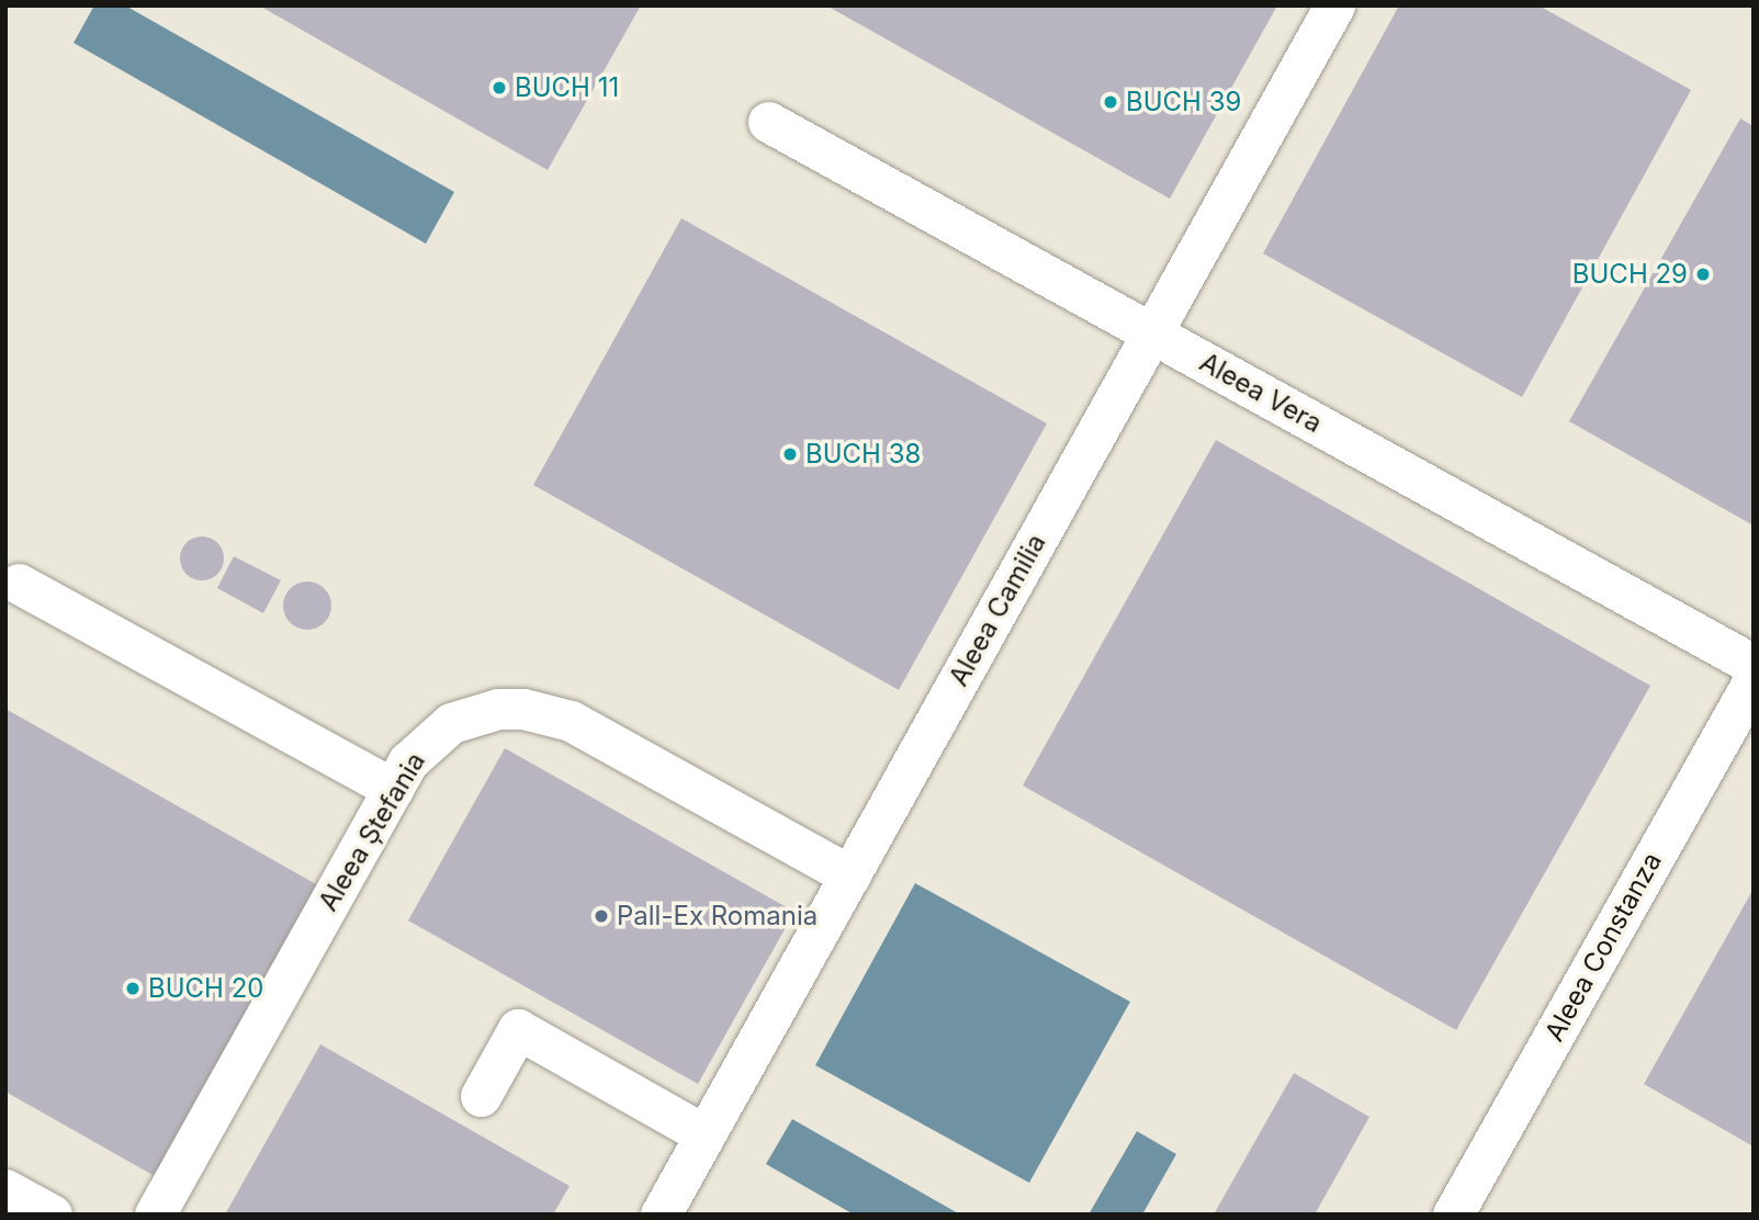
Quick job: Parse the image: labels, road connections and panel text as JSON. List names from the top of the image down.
{
  "streets": {
    "lane": [
      "Aleea Vera",
      "Aleea Camilia",
      "Aleea Ștefania",
      "Aleea Constanza"
    ]
  },
  "crossings": [
    ["Aleea Vera", "Aleea Camilia"],
    ["Aleea Camilia", "Aleea Ștefania"]
  ],
  "places": [
    "BUCH 11",
    "BUCH 39",
    "BUCH 29",
    "BUCH 38",
    "Pall-Ex Romania",
    "BUCH 20"
  ]
}
